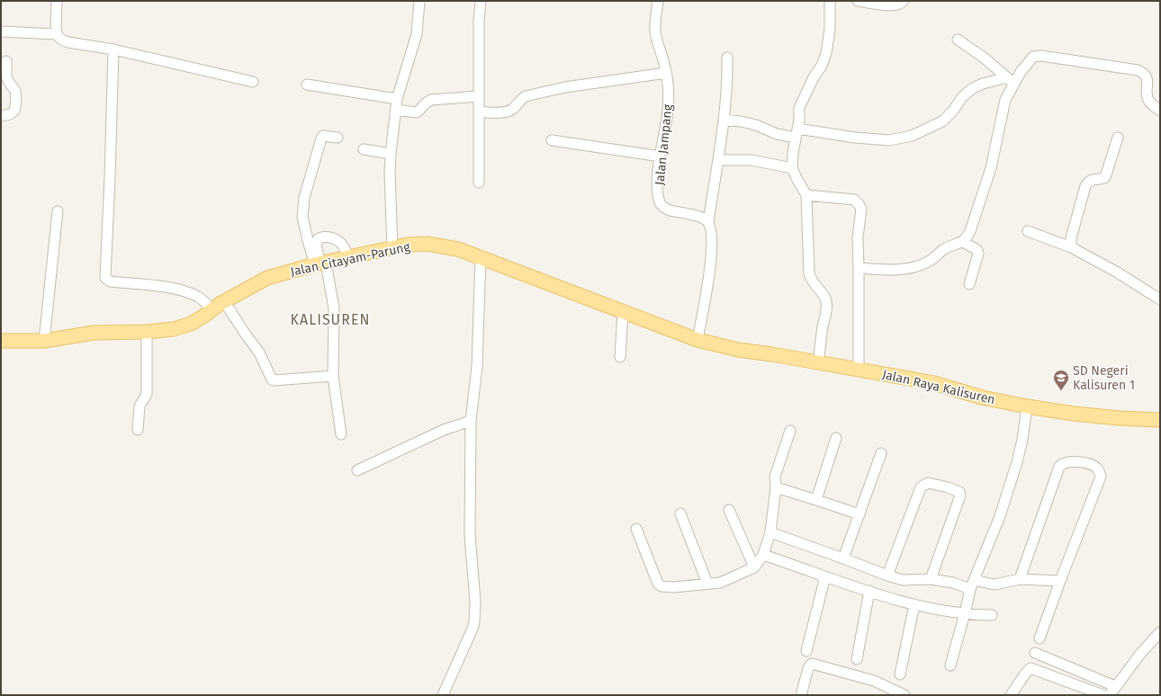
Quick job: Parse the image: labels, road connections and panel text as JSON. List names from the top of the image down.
{
  "streets": {
    "main road": ["Jalan Citayam-Parung", "Jalan Raya Kalisuren"],
    "street": ["Jalan Jampang"]
  },
  "crossings": [
    ["Jalan Citayam-Parung", "Jalan Raya Kalisuren"]
  ],
  "districts": ["KALISUREN"],
  "places": {
    "school or university": ["SD Negeri Kalisuren 1"]
  }
}
